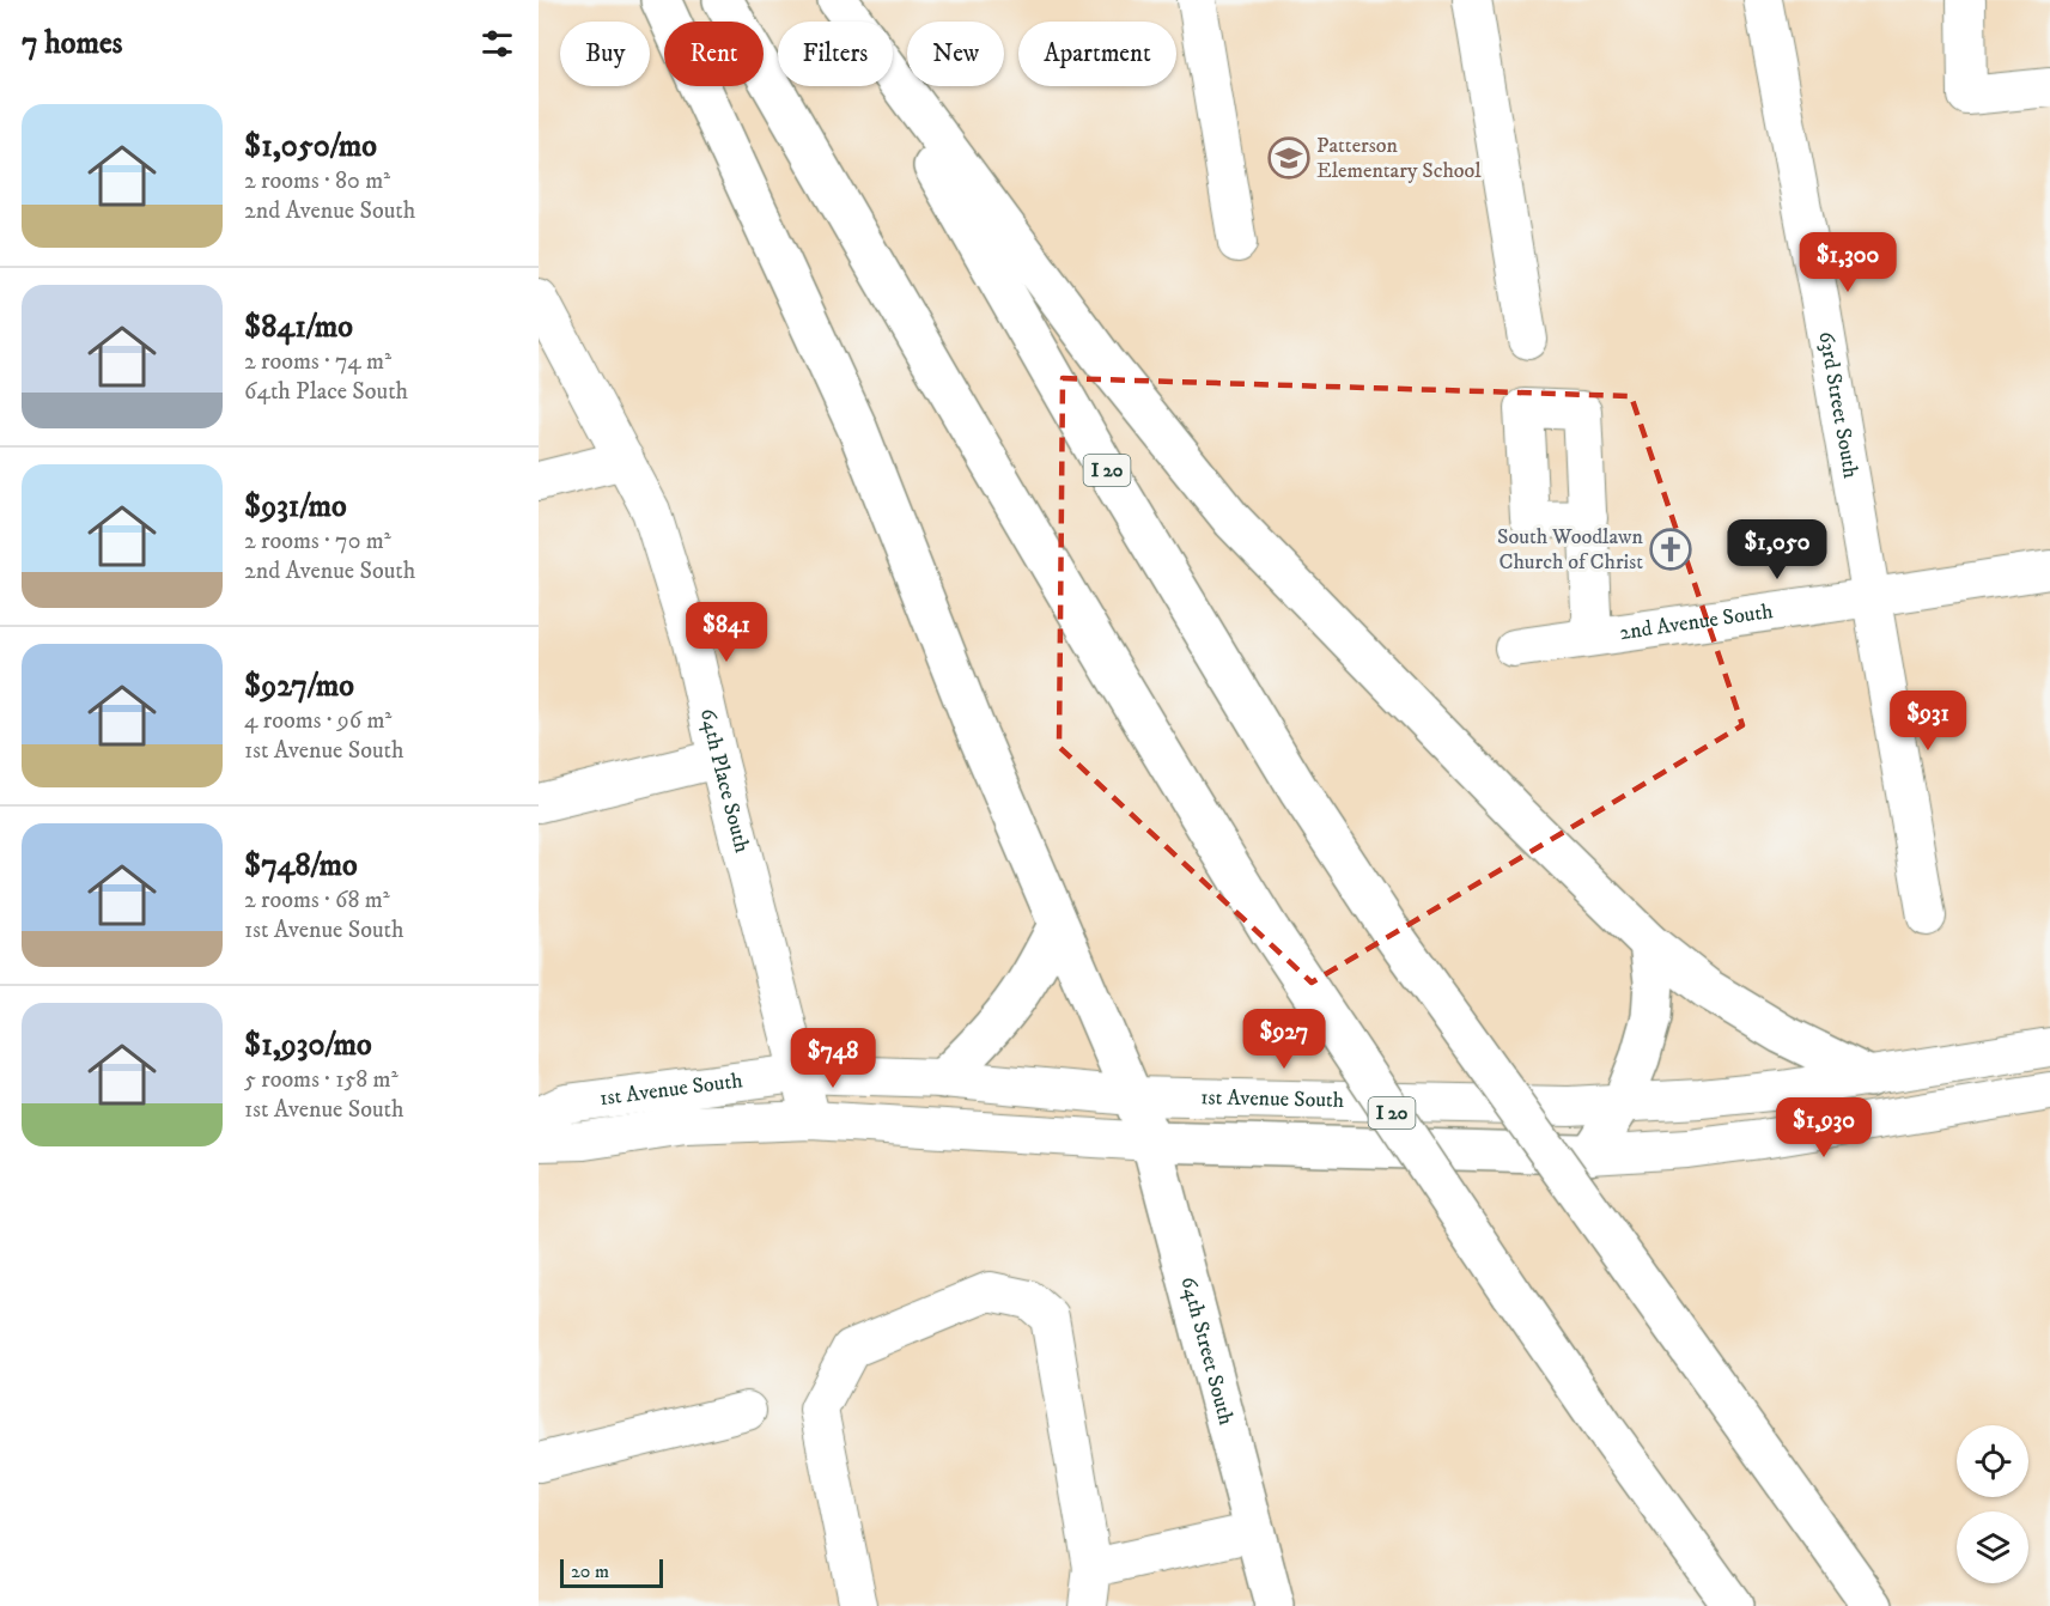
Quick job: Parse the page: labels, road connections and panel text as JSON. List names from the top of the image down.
{
  "streets": {
    "main road": ["I 20", "1st Avenue South", "64th Street South"],
    "street": ["63rd Street South", "2nd Avenue South", "64th Place South"]
  },
  "crossings": [
    ["63rd Street South", "2nd Avenue South"],
    ["64th Place South", "1st Avenue South"],
    ["1st Avenue South", "64th Street South"]
  ],
  "places": {
    "school or university": ["Patterson Elementary School"],
    "church": ["South Woodlawn Church of Christ"]
  },
  "scale_bar": "20 m",
  "page": {
    "heading": "7 homes",
    "chip": [
      "Buy",
      "Rent",
      "Filters",
      "New",
      "Apartment"
    ],
    "list": [
      {
        "name": "$1,050/mo",
        "note": "2 rooms · 80 m² · 2nd Avenue South"
      },
      {
        "name": "$841/mo",
        "note": "2 rooms · 74 m² · 64th Place South"
      },
      {
        "name": "$931/mo",
        "note": "2 rooms · 70 m² · 2nd Avenue South"
      },
      {
        "name": "$927/mo",
        "note": "4 rooms · 96 m² · 1st Avenue South"
      },
      {
        "name": "$748/mo",
        "note": "2 rooms · 68 m² · 1st Avenue South"
      },
      {
        "name": "$1,930/mo",
        "note": "5 rooms · 158 m² · 1st Avenue South"
      }
    ],
    "price": [
      "$1,300",
      "$1,050",
      "$841",
      "$931",
      "$927",
      "$748",
      "$1,930"
    ],
    "scale": "20 m"
  }
}
